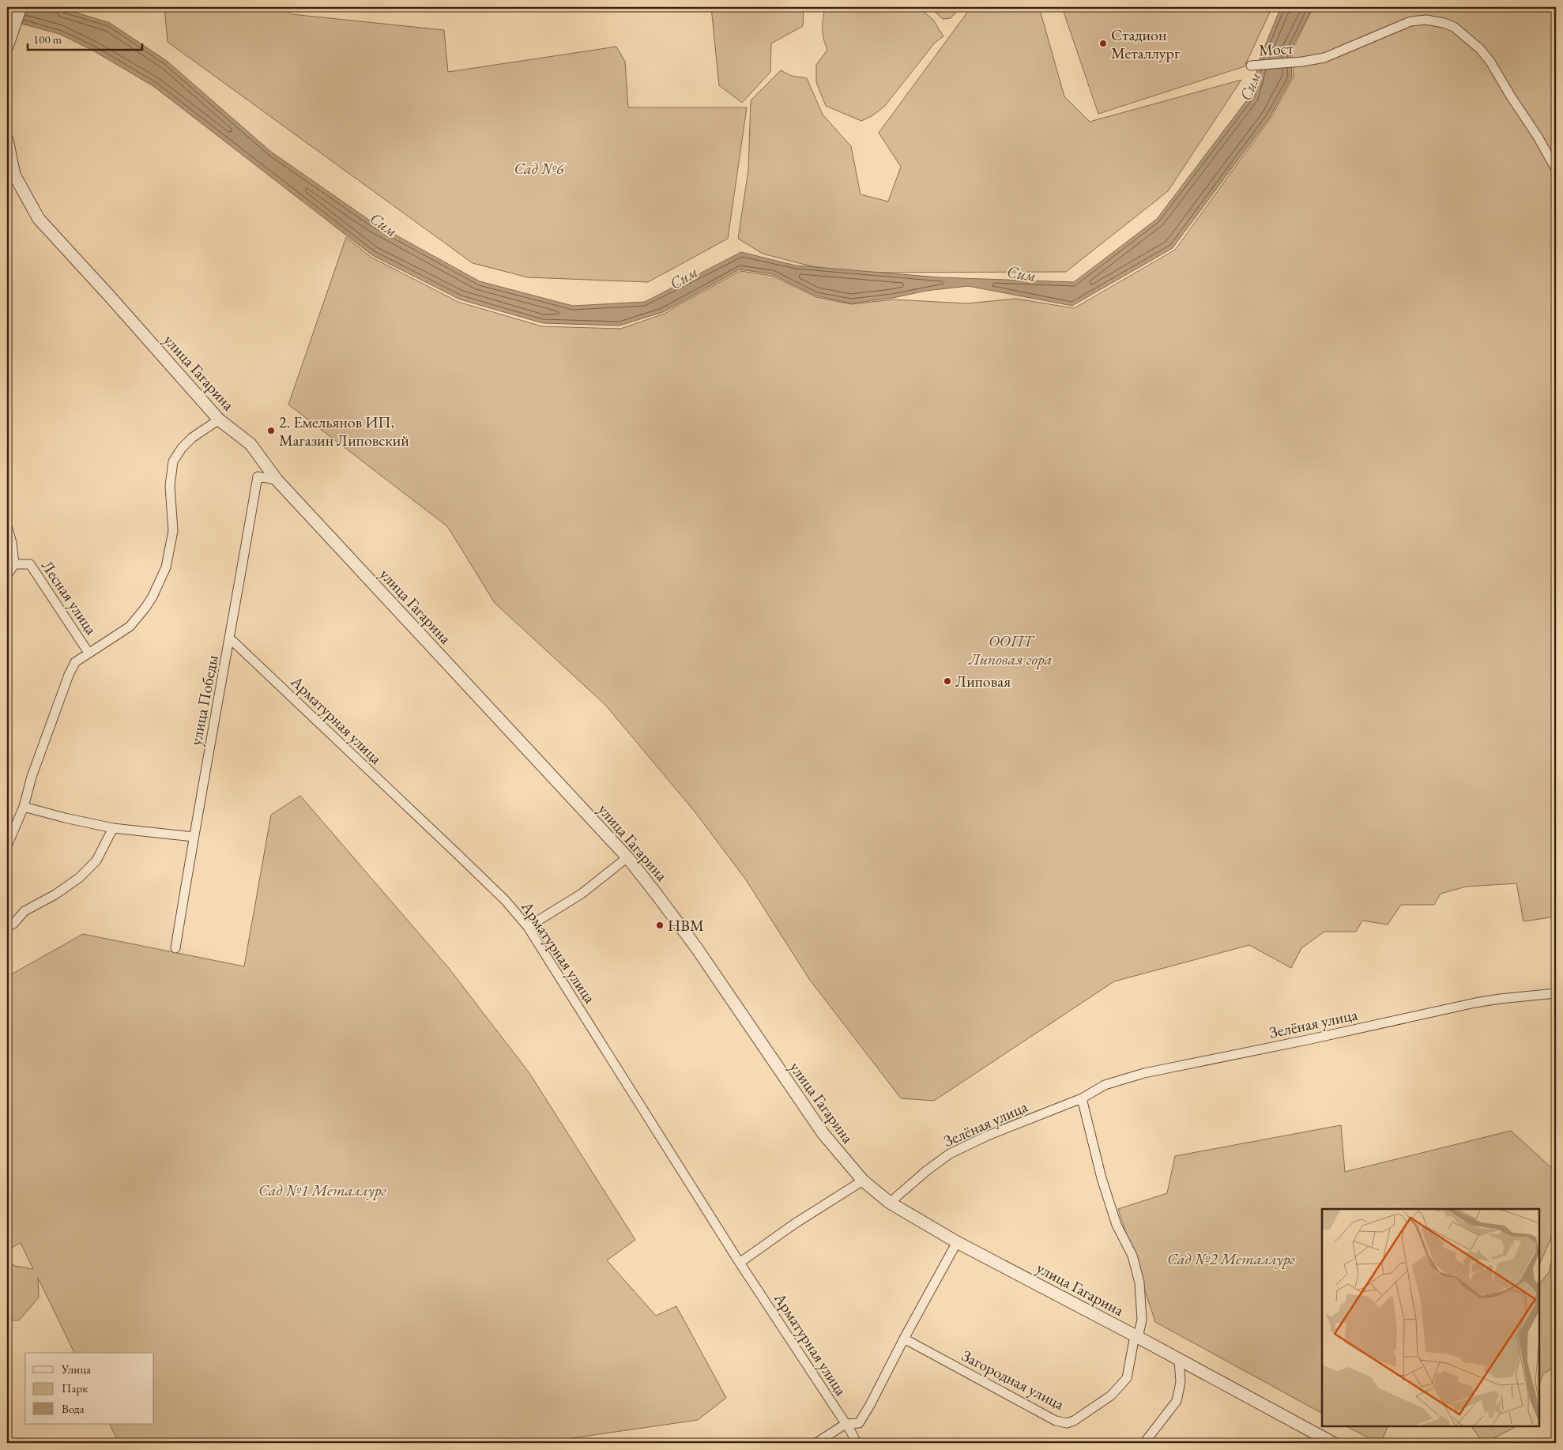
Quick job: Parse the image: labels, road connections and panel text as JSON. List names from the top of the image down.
{
  "streets": {
    "street": [
      "Мост",
      "улица Гагарина",
      "Лесная улица",
      "улица Победы",
      "Арматурная улица",
      "Зелёная улица",
      "Загородная улица"
    ]
  },
  "crossings": [
    ["улица Гагарина", "улица Победы"],
    ["улица Гагарина", "Зелёная улица"],
    ["улица Гагарина", "Загородная улица"],
    ["улица Победы", "Арматурная улица"]
  ],
  "water": ["Сим"],
  "parks": [
    "Сад №6",
    "ООПТ Липовая гора",
    "Сад №1 Металлург",
    "Сад №2 Металлург"
  ],
  "places": [
    "Стадион Металлург",
    "2. Емельянов ИП, Магазин Липовский",
    "Липовая",
    "НВМ"
  ],
  "legend": ["Улица", "Парк", "Вода"],
  "scale_bar": "100 m"
}
